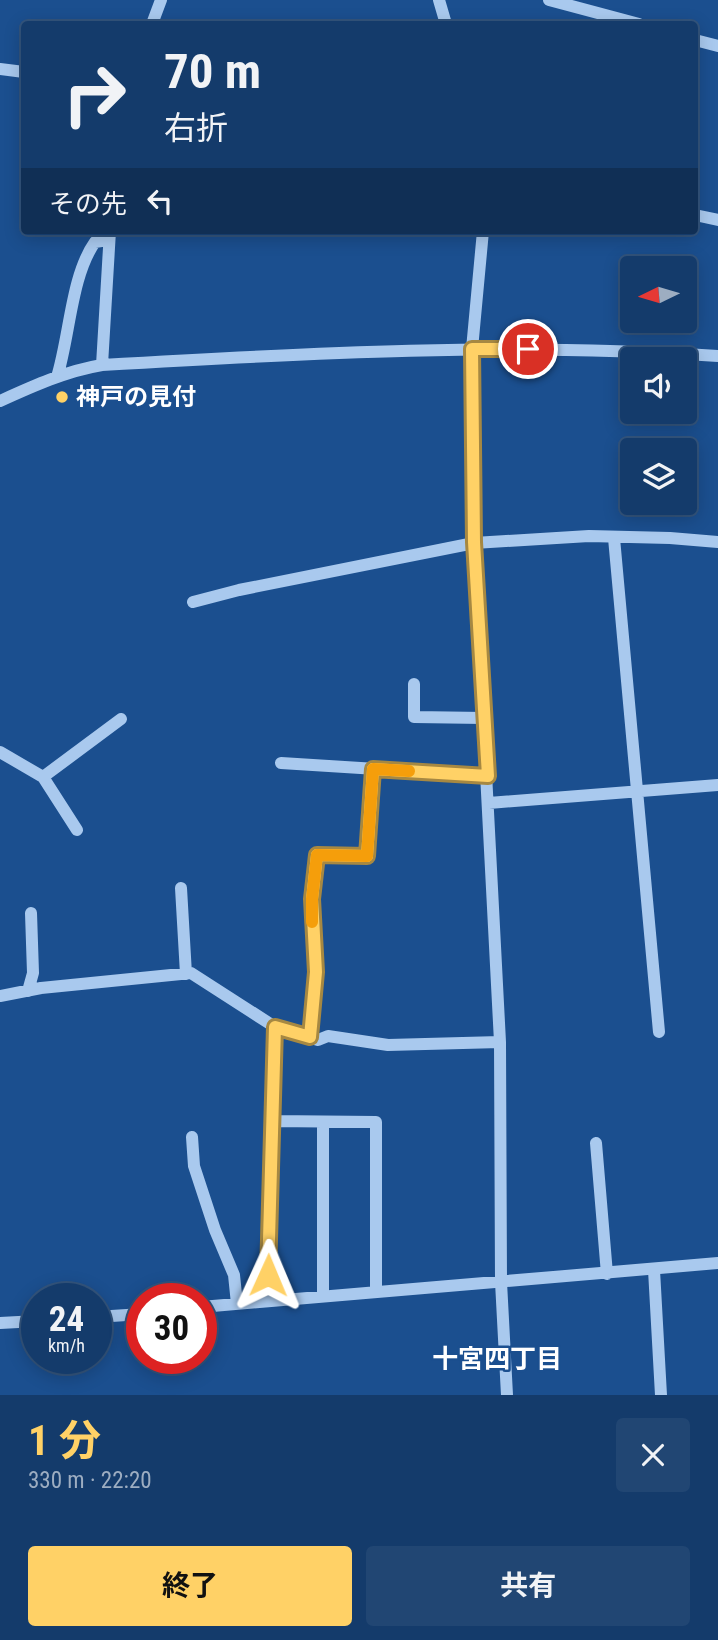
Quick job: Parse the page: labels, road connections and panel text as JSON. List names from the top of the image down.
{
  "districts": ["十宮四丁目"],
  "places": ["神戸の見付"],
  "north": "left",
  "page": {
    "turn": ["70 m", "右折"],
    "then": "その先",
    "speed": "24 km/h",
    "limit": "30",
    "heading": ["1 分", "330 m · 22:20"],
    "buttons": ["終了", "共有"]
  }
}
